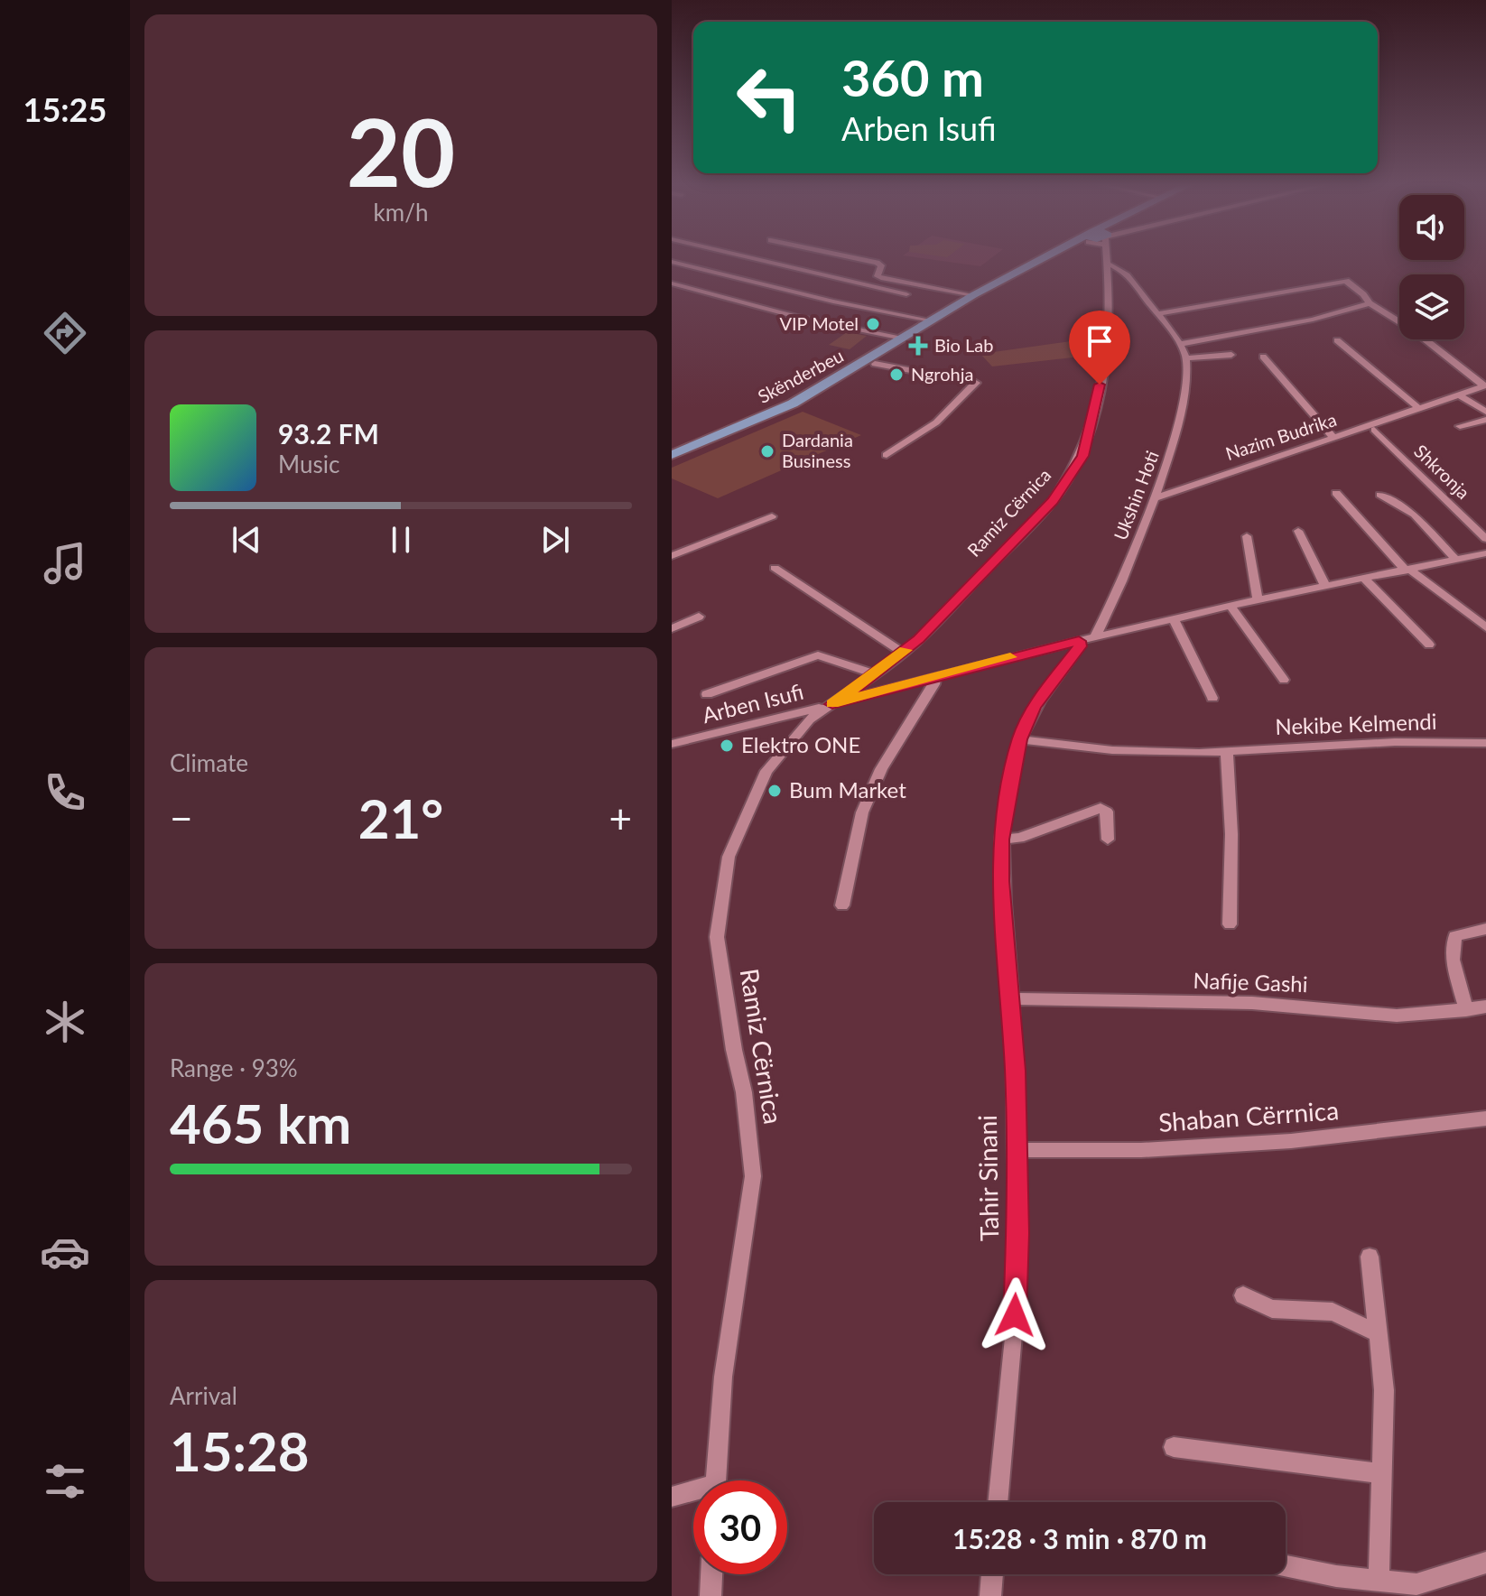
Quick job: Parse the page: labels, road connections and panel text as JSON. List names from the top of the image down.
{
  "streets": {
    "main road": ["Skënderbeu"],
    "street": [
      "Nazim Budrika",
      "Shkronja",
      "Ukshin Hoti",
      "Ramiz Cërnica",
      "Arben Isufi",
      "Nekibe Kelmendi",
      "Nafije Gashi",
      "Shaban Cërrnica",
      "Tahir Sinani"
    ]
  },
  "crossings": [
    ["Nazim Budrika", "Ukshin Hoti"],
    ["Ukshin Hoti", "Arben Isufi"],
    ["Ukshin Hoti", "Tahir Sinani"],
    ["Ramiz Cërnica", "Arben Isufi"],
    ["Arben Isufi", "Tahir Sinani"],
    ["Nekibe Kelmendi", "Tahir Sinani"],
    ["Nafije Gashi", "Tahir Sinani"],
    ["Shaban Cërrnica", "Tahir Sinani"]
  ],
  "places": {
    "other": [
      "VIP Motel",
      "Ngrohja",
      "Dardania Business",
      "Elektro ONE",
      "Bum Market"
    ],
    "health": ["Bio Lab"]
  },
  "page": {
    "tabs": "15:25",
    "tile": [
      ["20", "km/h"],
      "Climate",
      ["Range · 93%", "465 km"],
      ["Arrival", "15:28"]
    ],
    "turn": ["360 m", "Arben Isufi"],
    "song": ["93.2 FM", "Music"],
    "heat": ["−", "21°", "+"],
    "limit": "30",
    "trip": "15:28 · 3 min · 870 m"
  }
}
